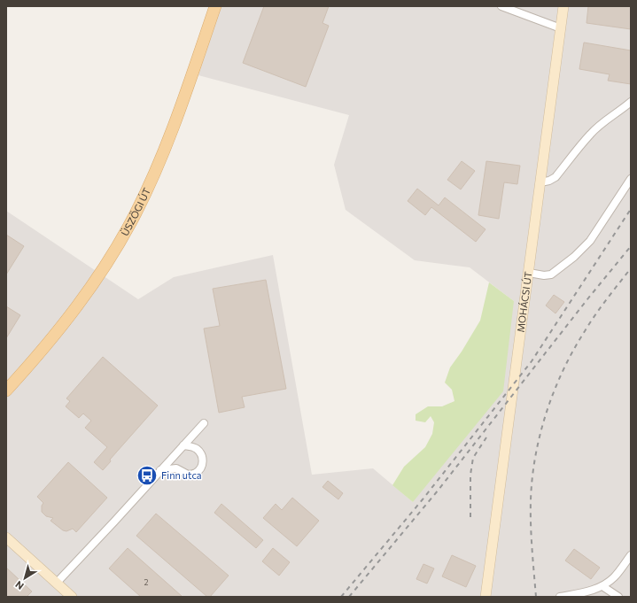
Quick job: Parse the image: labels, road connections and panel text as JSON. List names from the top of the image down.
{
  "streets": {
    "main road": ["ÜSZÖGI ÚT", "MOHÁCSI ÚT"]
  },
  "places": {
    "bus stop": ["Finn utca"]
  },
  "house_numbers": ["2"],
  "north": "bottom left"
}
